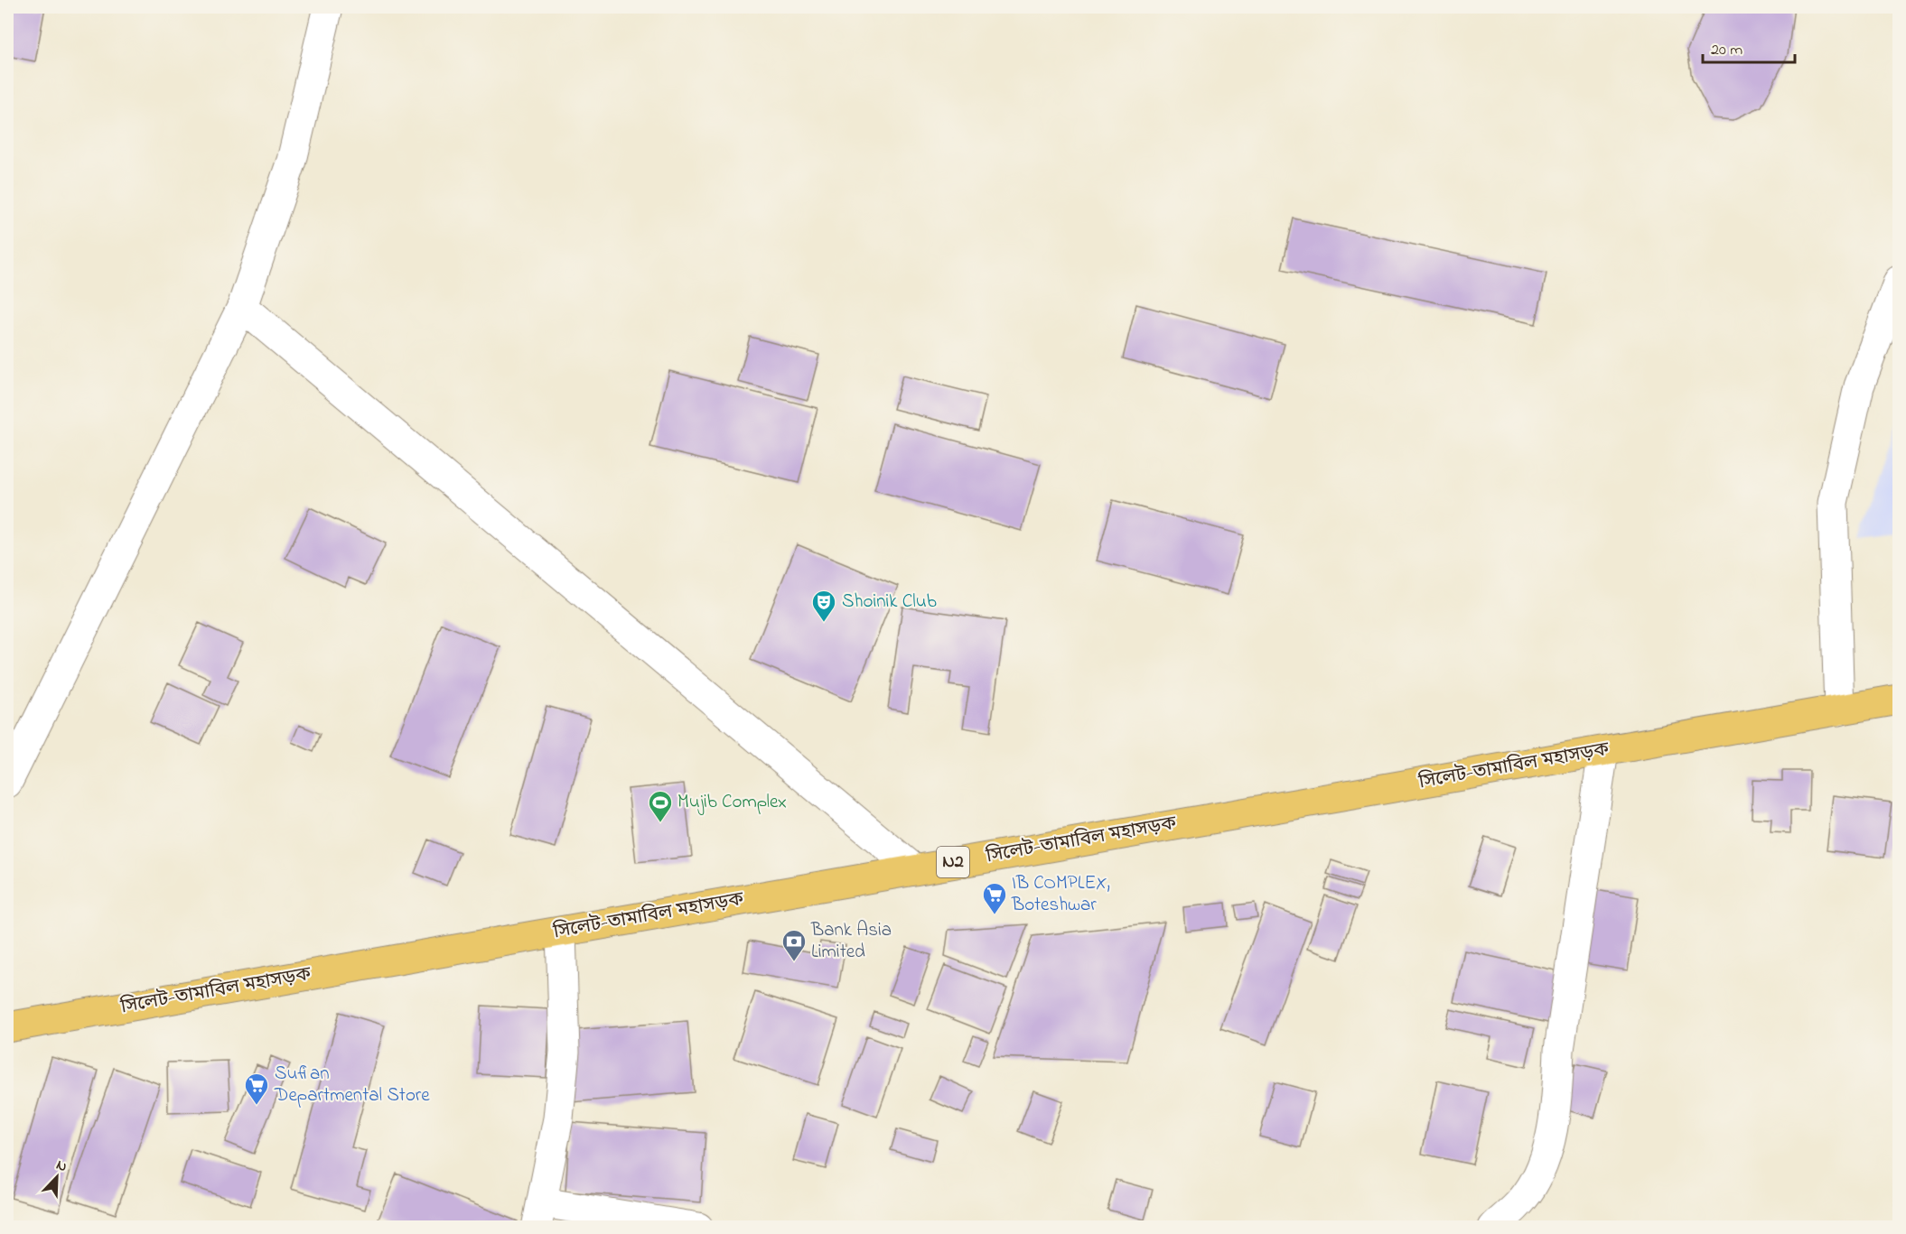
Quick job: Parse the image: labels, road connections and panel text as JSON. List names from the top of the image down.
{
  "streets": {
    "highway": ["সিলেট-তামাবিল মহাসড়ক", "N2"]
  },
  "places": {
    "theatre": ["Shoinik Club"],
    "sports": ["Mujib Complex"],
    "supermarket": ["IB COMPLEX, Boteshwar", "Sufian Departmental Store"],
    "bank": ["Bank Asia Limited"]
  },
  "scale_bar": "20 m",
  "north": "top right"
}
